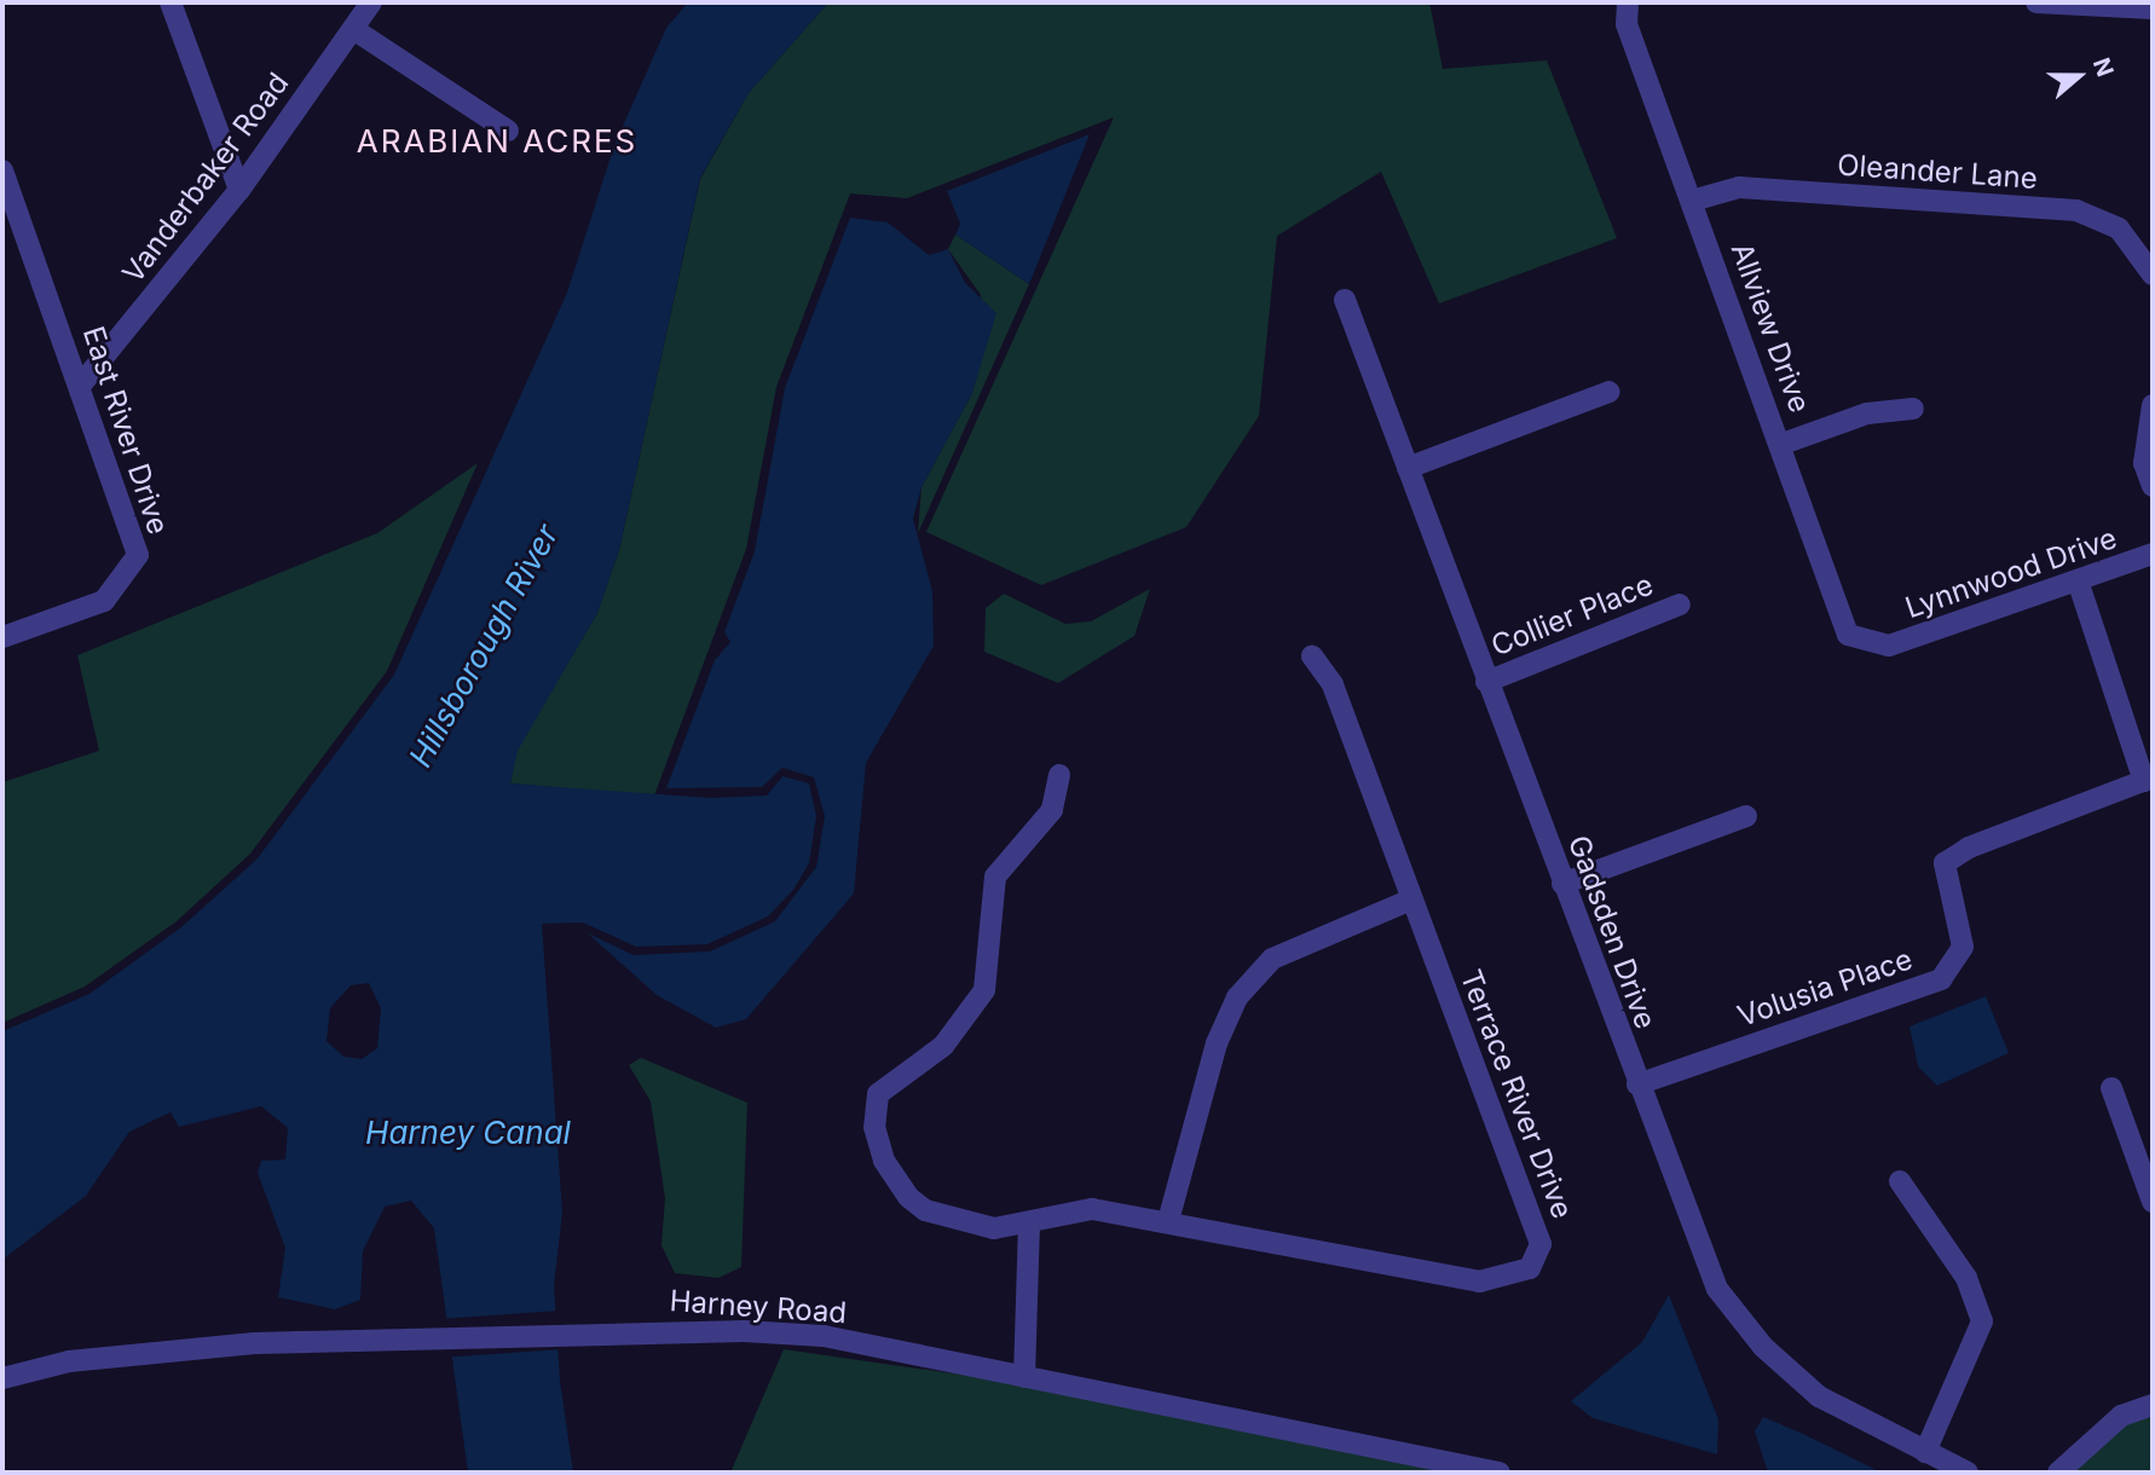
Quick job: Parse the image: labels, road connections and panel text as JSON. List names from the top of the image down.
{
  "streets": {
    "street": [
      "Oleander Lane",
      "Vanderbaker Road",
      "Allview Drive",
      "East River Drive",
      "Lynnwood Drive",
      "Collier Place",
      "Gadsden Drive",
      "Volusia Place",
      "Terrace River Drive",
      "Harney Road"
    ]
  },
  "crossings": [
    ["Oleander Lane", "Allview Drive"],
    ["Vanderbaker Road", "East River Drive"],
    ["Allview Drive", "Lynnwood Drive"],
    ["Collier Place", "Gadsden Drive"],
    ["Gadsden Drive", "Volusia Place"]
  ],
  "districts": ["ARABIAN ACRES"],
  "water": ["Hillsborough River", "Harney Canal"],
  "north": "right"
}
